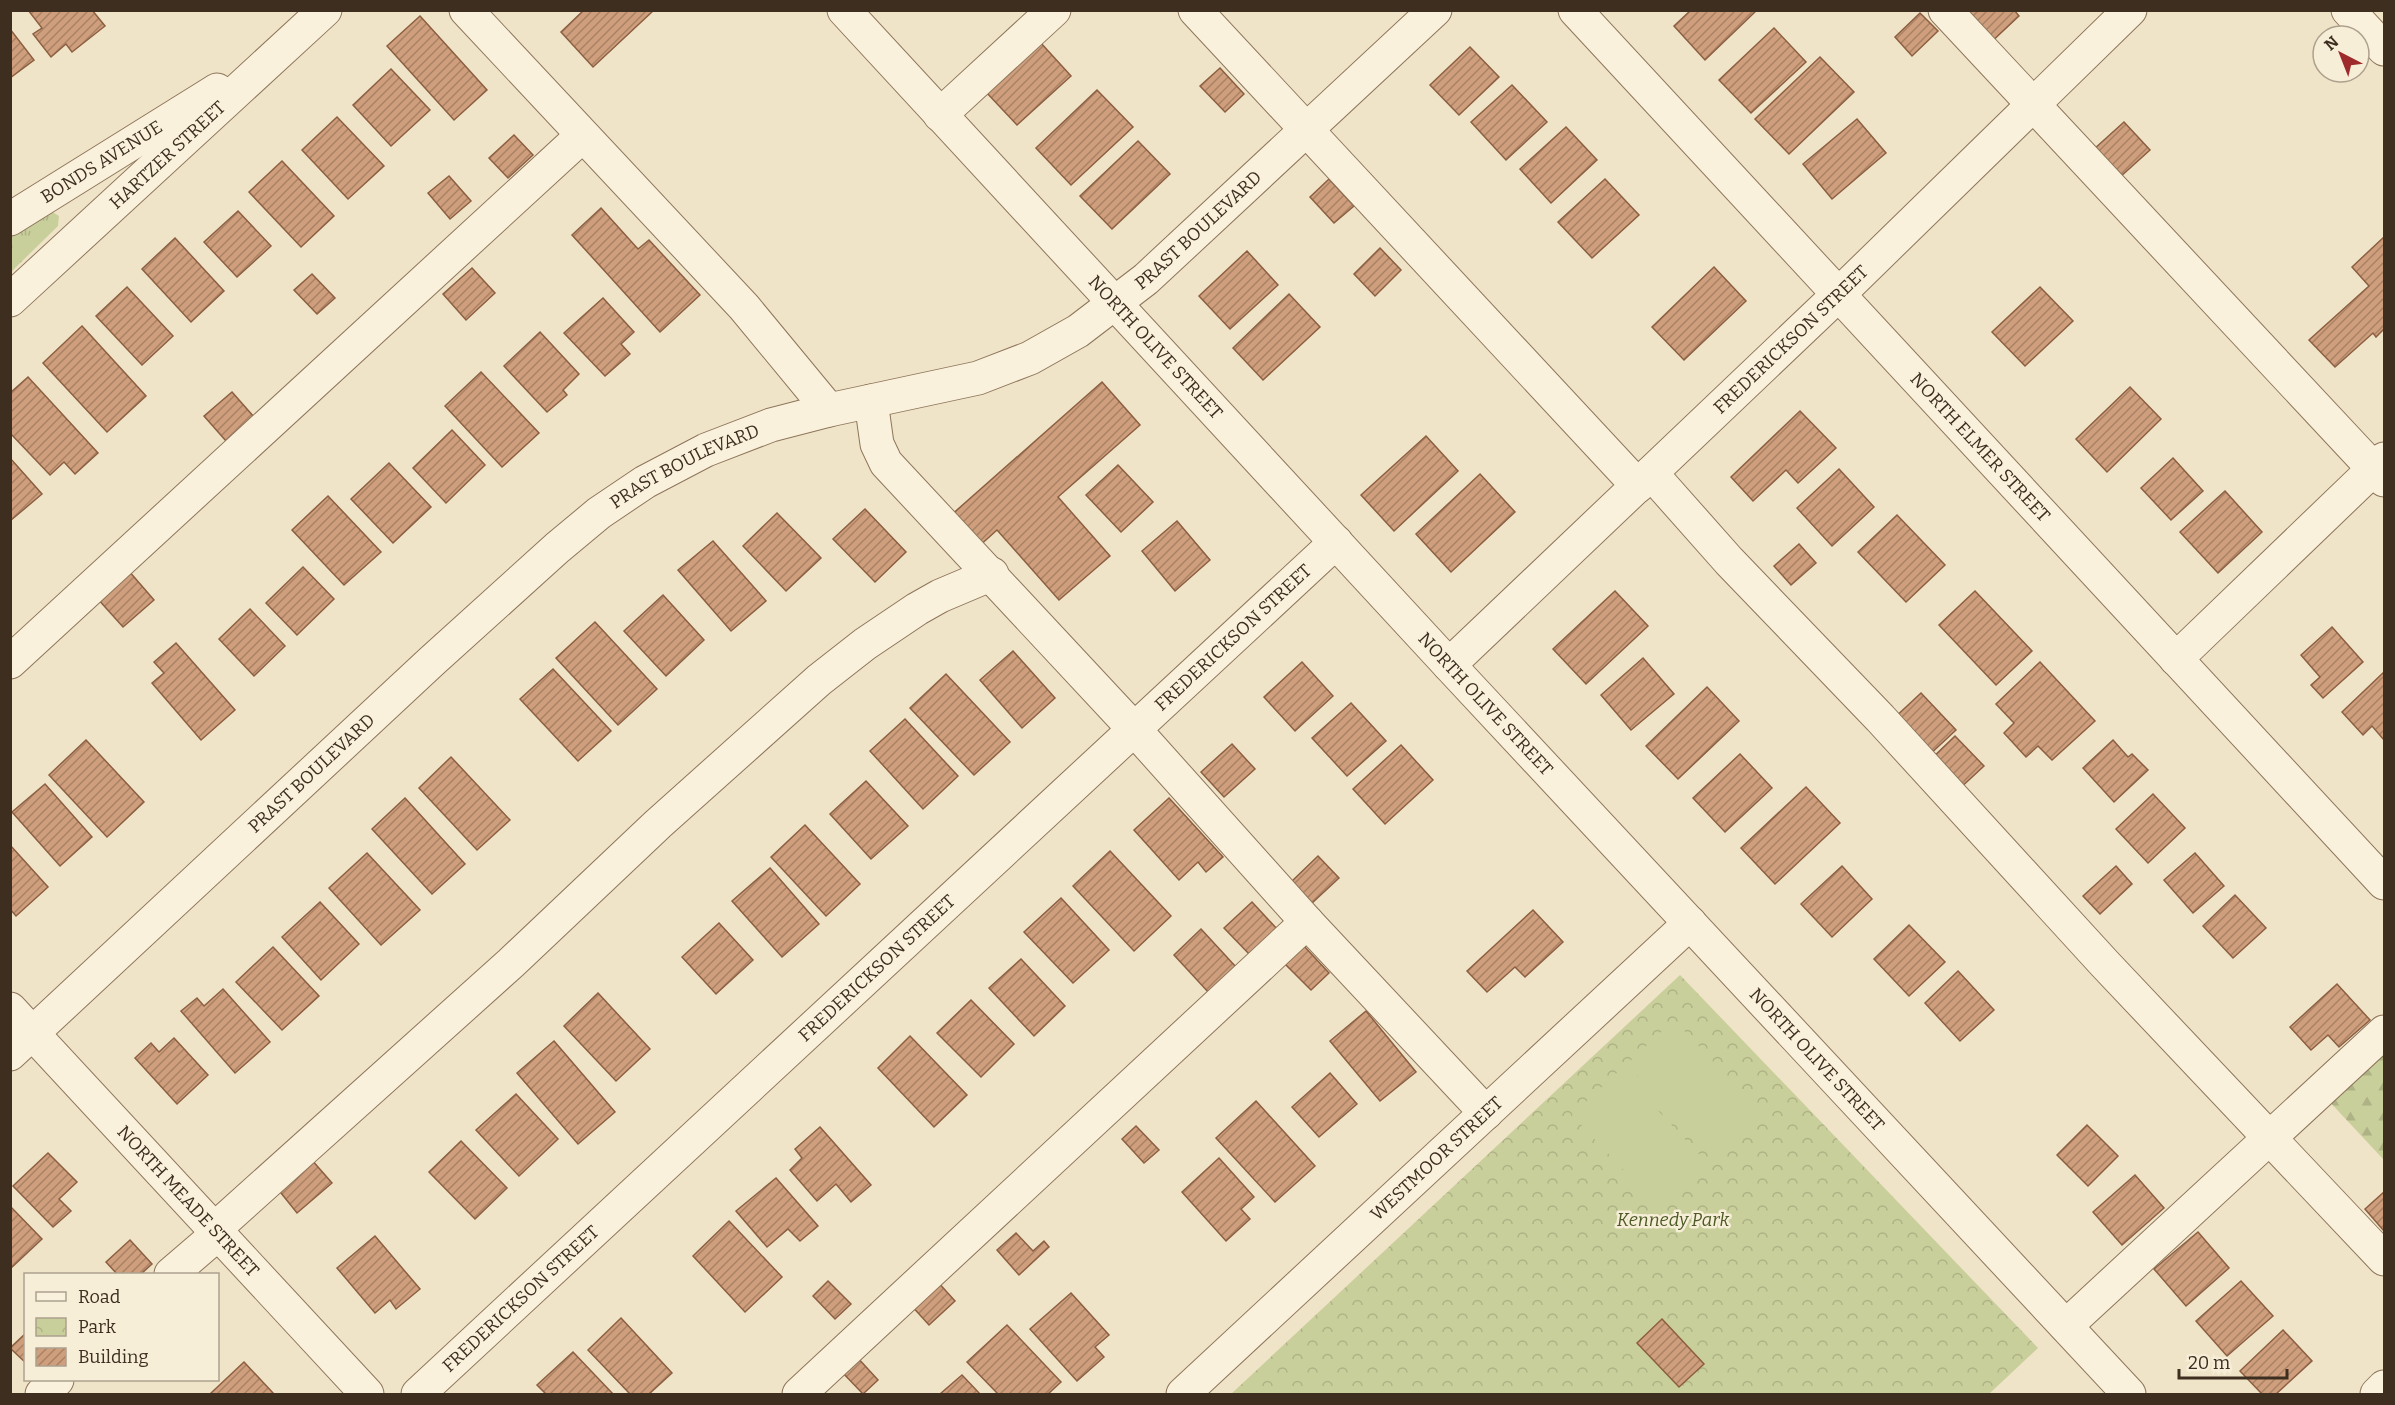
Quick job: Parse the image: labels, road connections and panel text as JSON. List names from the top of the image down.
{
  "streets": {
    "street": [
      "HARTZER STREET",
      "BONDS AVENUE",
      "PRAST BOULEVARD",
      "FREDERICKSON STREET",
      "NORTH OLIVE STREET",
      "NORTH ELMER STREET",
      "WESTMOOR STREET",
      "NORTH MEADE STREET"
    ]
  },
  "crossings": [
    ["HARTZER STREET", "BONDS AVENUE"],
    ["PRAST BOULEVARD", "NORTH OLIVE STREET"],
    ["PRAST BOULEVARD", "NORTH MEADE STREET"],
    ["FREDERICKSON STREET", "NORTH OLIVE STREET"],
    ["FREDERICKSON STREET", "NORTH ELMER STREET"],
    ["NORTH OLIVE STREET", "WESTMOOR STREET"]
  ],
  "parks": ["Kennedy Park"],
  "legend": ["Road", "Park", "Building"],
  "scale_bar": "20 m",
  "north": "top left"
}
